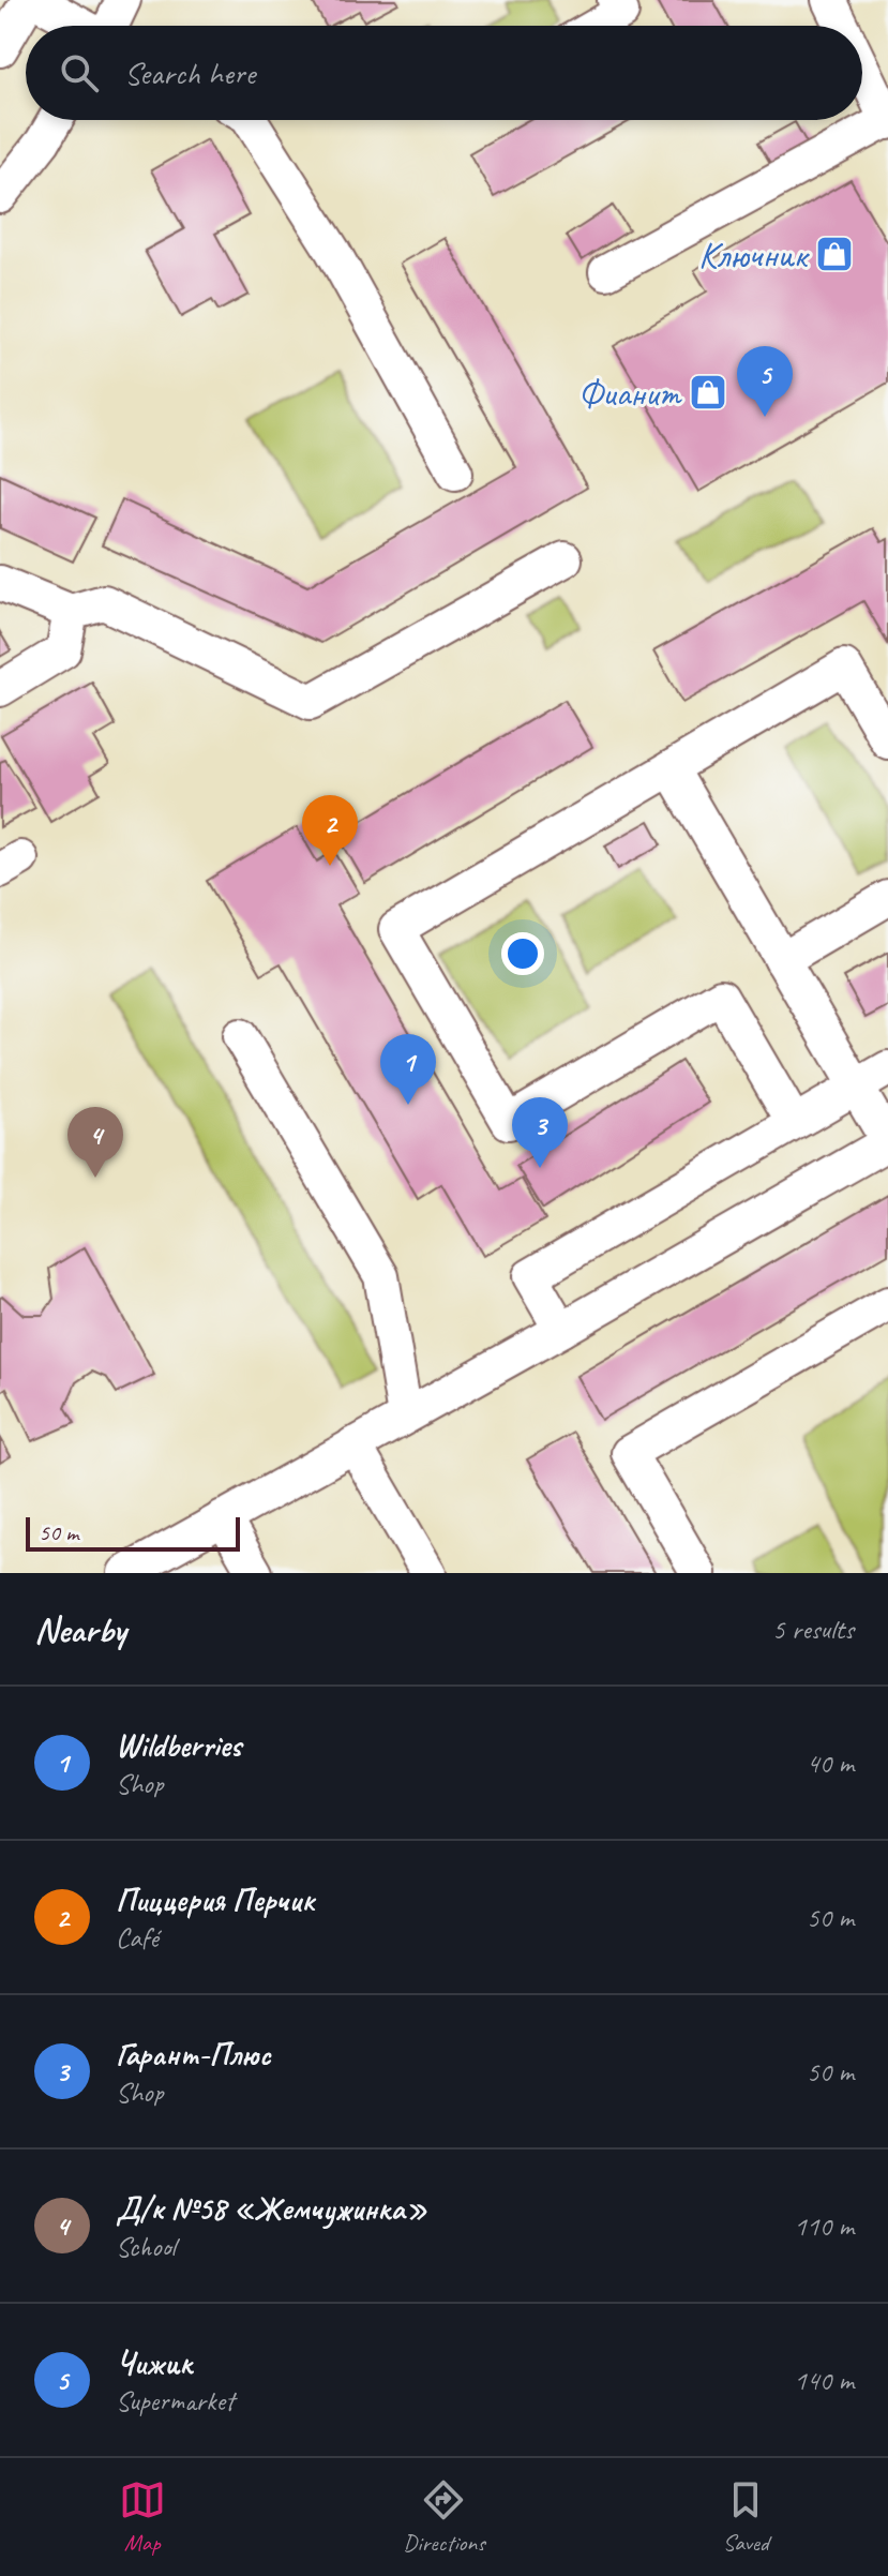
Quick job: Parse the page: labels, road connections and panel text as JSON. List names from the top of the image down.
{
  "places": {
    "shop": ["Ключник", "Фианит"]
  },
  "scale_bar": "50 m",
  "page": {
    "search": "Search here",
    "pins": [
      "5",
      "2",
      "1",
      "3",
      "4"
    ],
    "scale": "50 m",
    "heading": ["Nearby", "5 results"],
    "list": [
      {
        "mark": "1",
        "name": "Wildberries",
        "note": "Shop",
        "value": "40 m"
      },
      {
        "mark": "2",
        "name": "Пиццерия Перчик",
        "note": "Café",
        "value": "50 m"
      },
      {
        "mark": "3",
        "name": "Гарант-Плюс",
        "note": "Shop",
        "value": "50 m"
      },
      {
        "mark": "4",
        "name": "Д/к №58 «Жемчужинка»",
        "note": "School",
        "value": "110 m"
      },
      {
        "mark": "5",
        "name": "Чижик",
        "note": "Supermarket",
        "value": "140 m"
      }
    ],
    "nav": ["Map", "Directions", "Saved"]
  }
}
